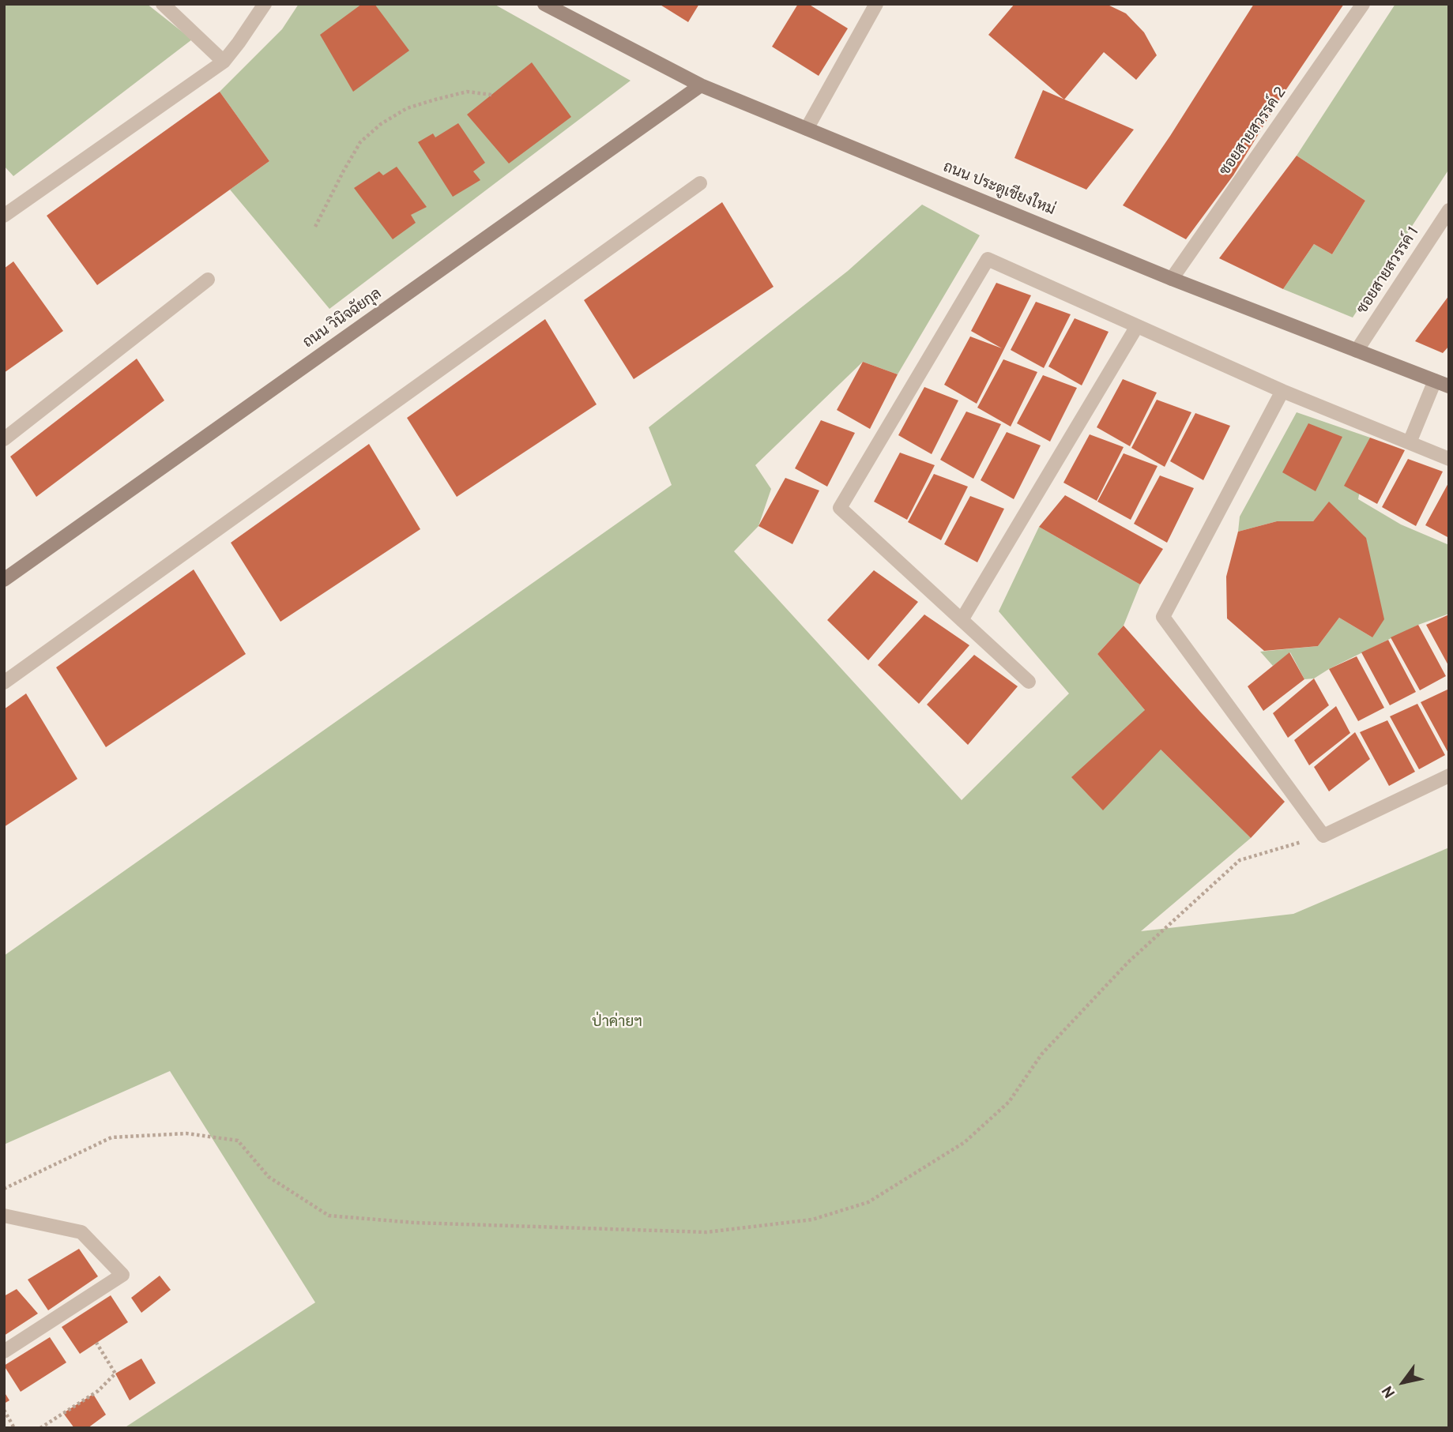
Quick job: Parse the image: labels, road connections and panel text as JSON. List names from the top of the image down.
{
  "streets": {
    "main road": ["ถนน ประตูเชียงใหม่", "ถนน วินิจฉัยกุล"],
    "lane": ["ซอยสายสวรรค์ 2", "ซอยสายสวรรค์ 1"]
  },
  "crossings": [
    ["ซอยสายสวรรค์ 2", "ถนน ประตูเชียงใหม่"],
    ["ถนน ประตูเชียงใหม่", "ซอยสายสวรรค์ 1"],
    ["ถนน ประตูเชียงใหม่", "ถนน วินิจฉัยกุล"]
  ],
  "parks": ["ป่าค่ายฯ"],
  "north": "bottom left"
}
